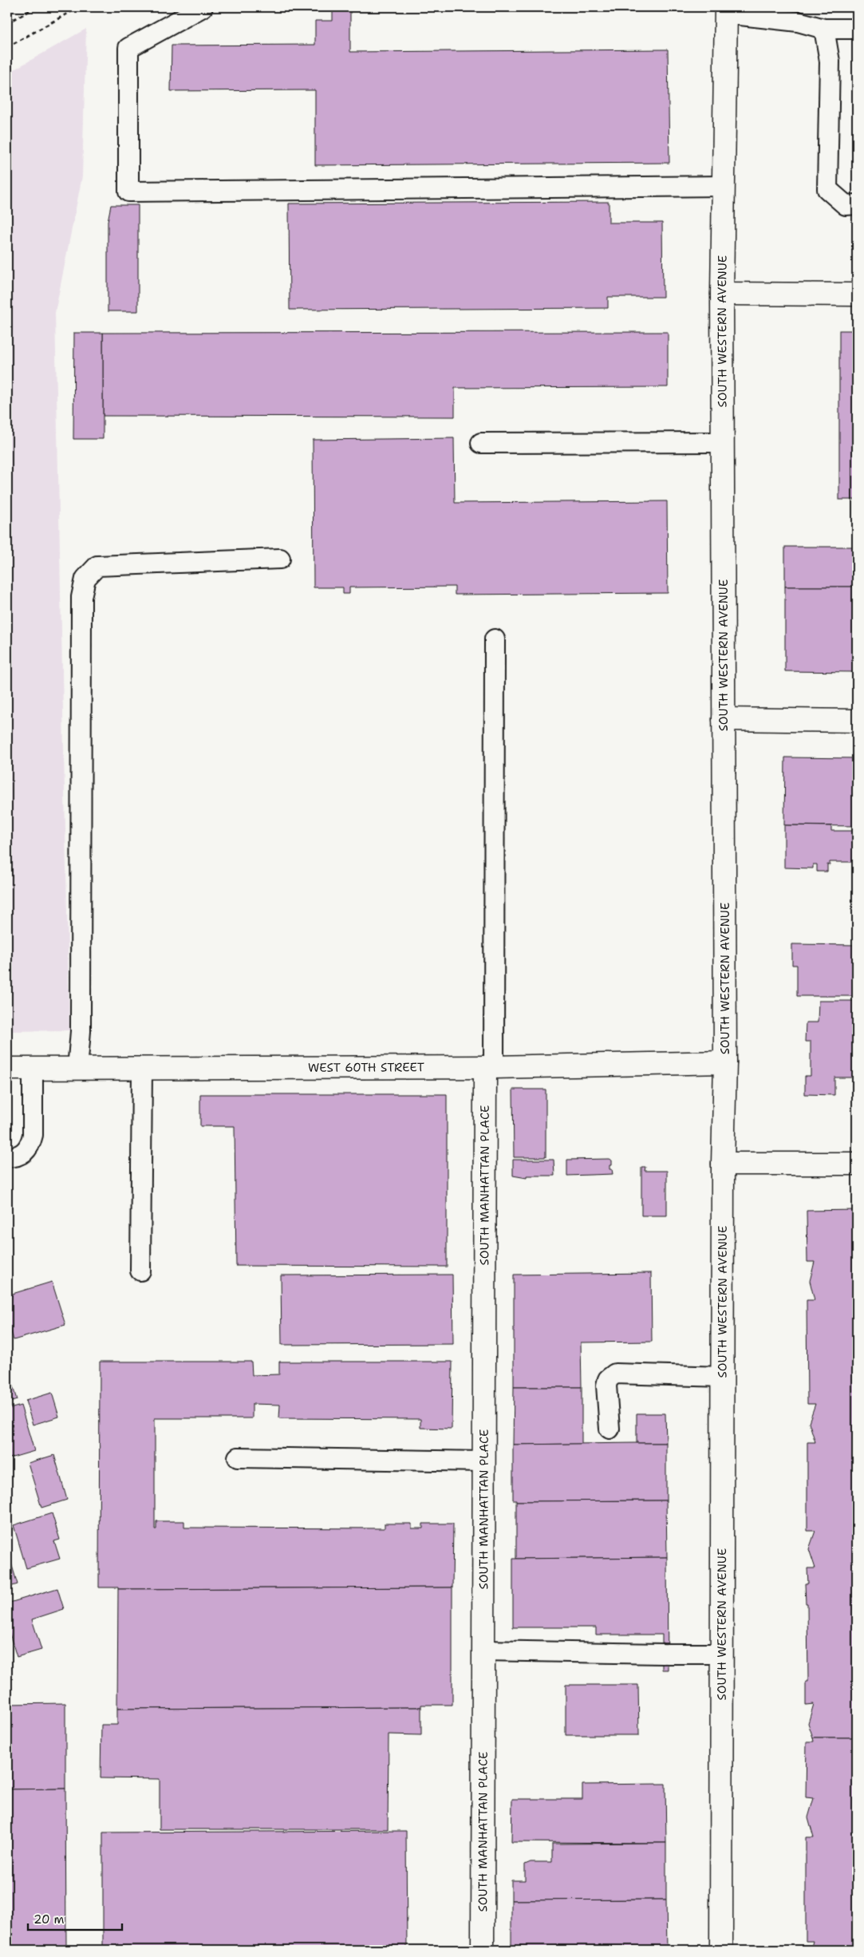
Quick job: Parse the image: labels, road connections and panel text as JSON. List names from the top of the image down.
{
  "streets": {
    "street": ["SOUTH WESTERN AVENUE", "WEST 60TH STREET", "SOUTH MANHATTAN PLACE"]
  },
  "crossings": [
    ["SOUTH WESTERN AVENUE", "WEST 60TH STREET"],
    ["WEST 60TH STREET", "SOUTH MANHATTAN PLACE"]
  ],
  "scale_bar": "20 m"
}
